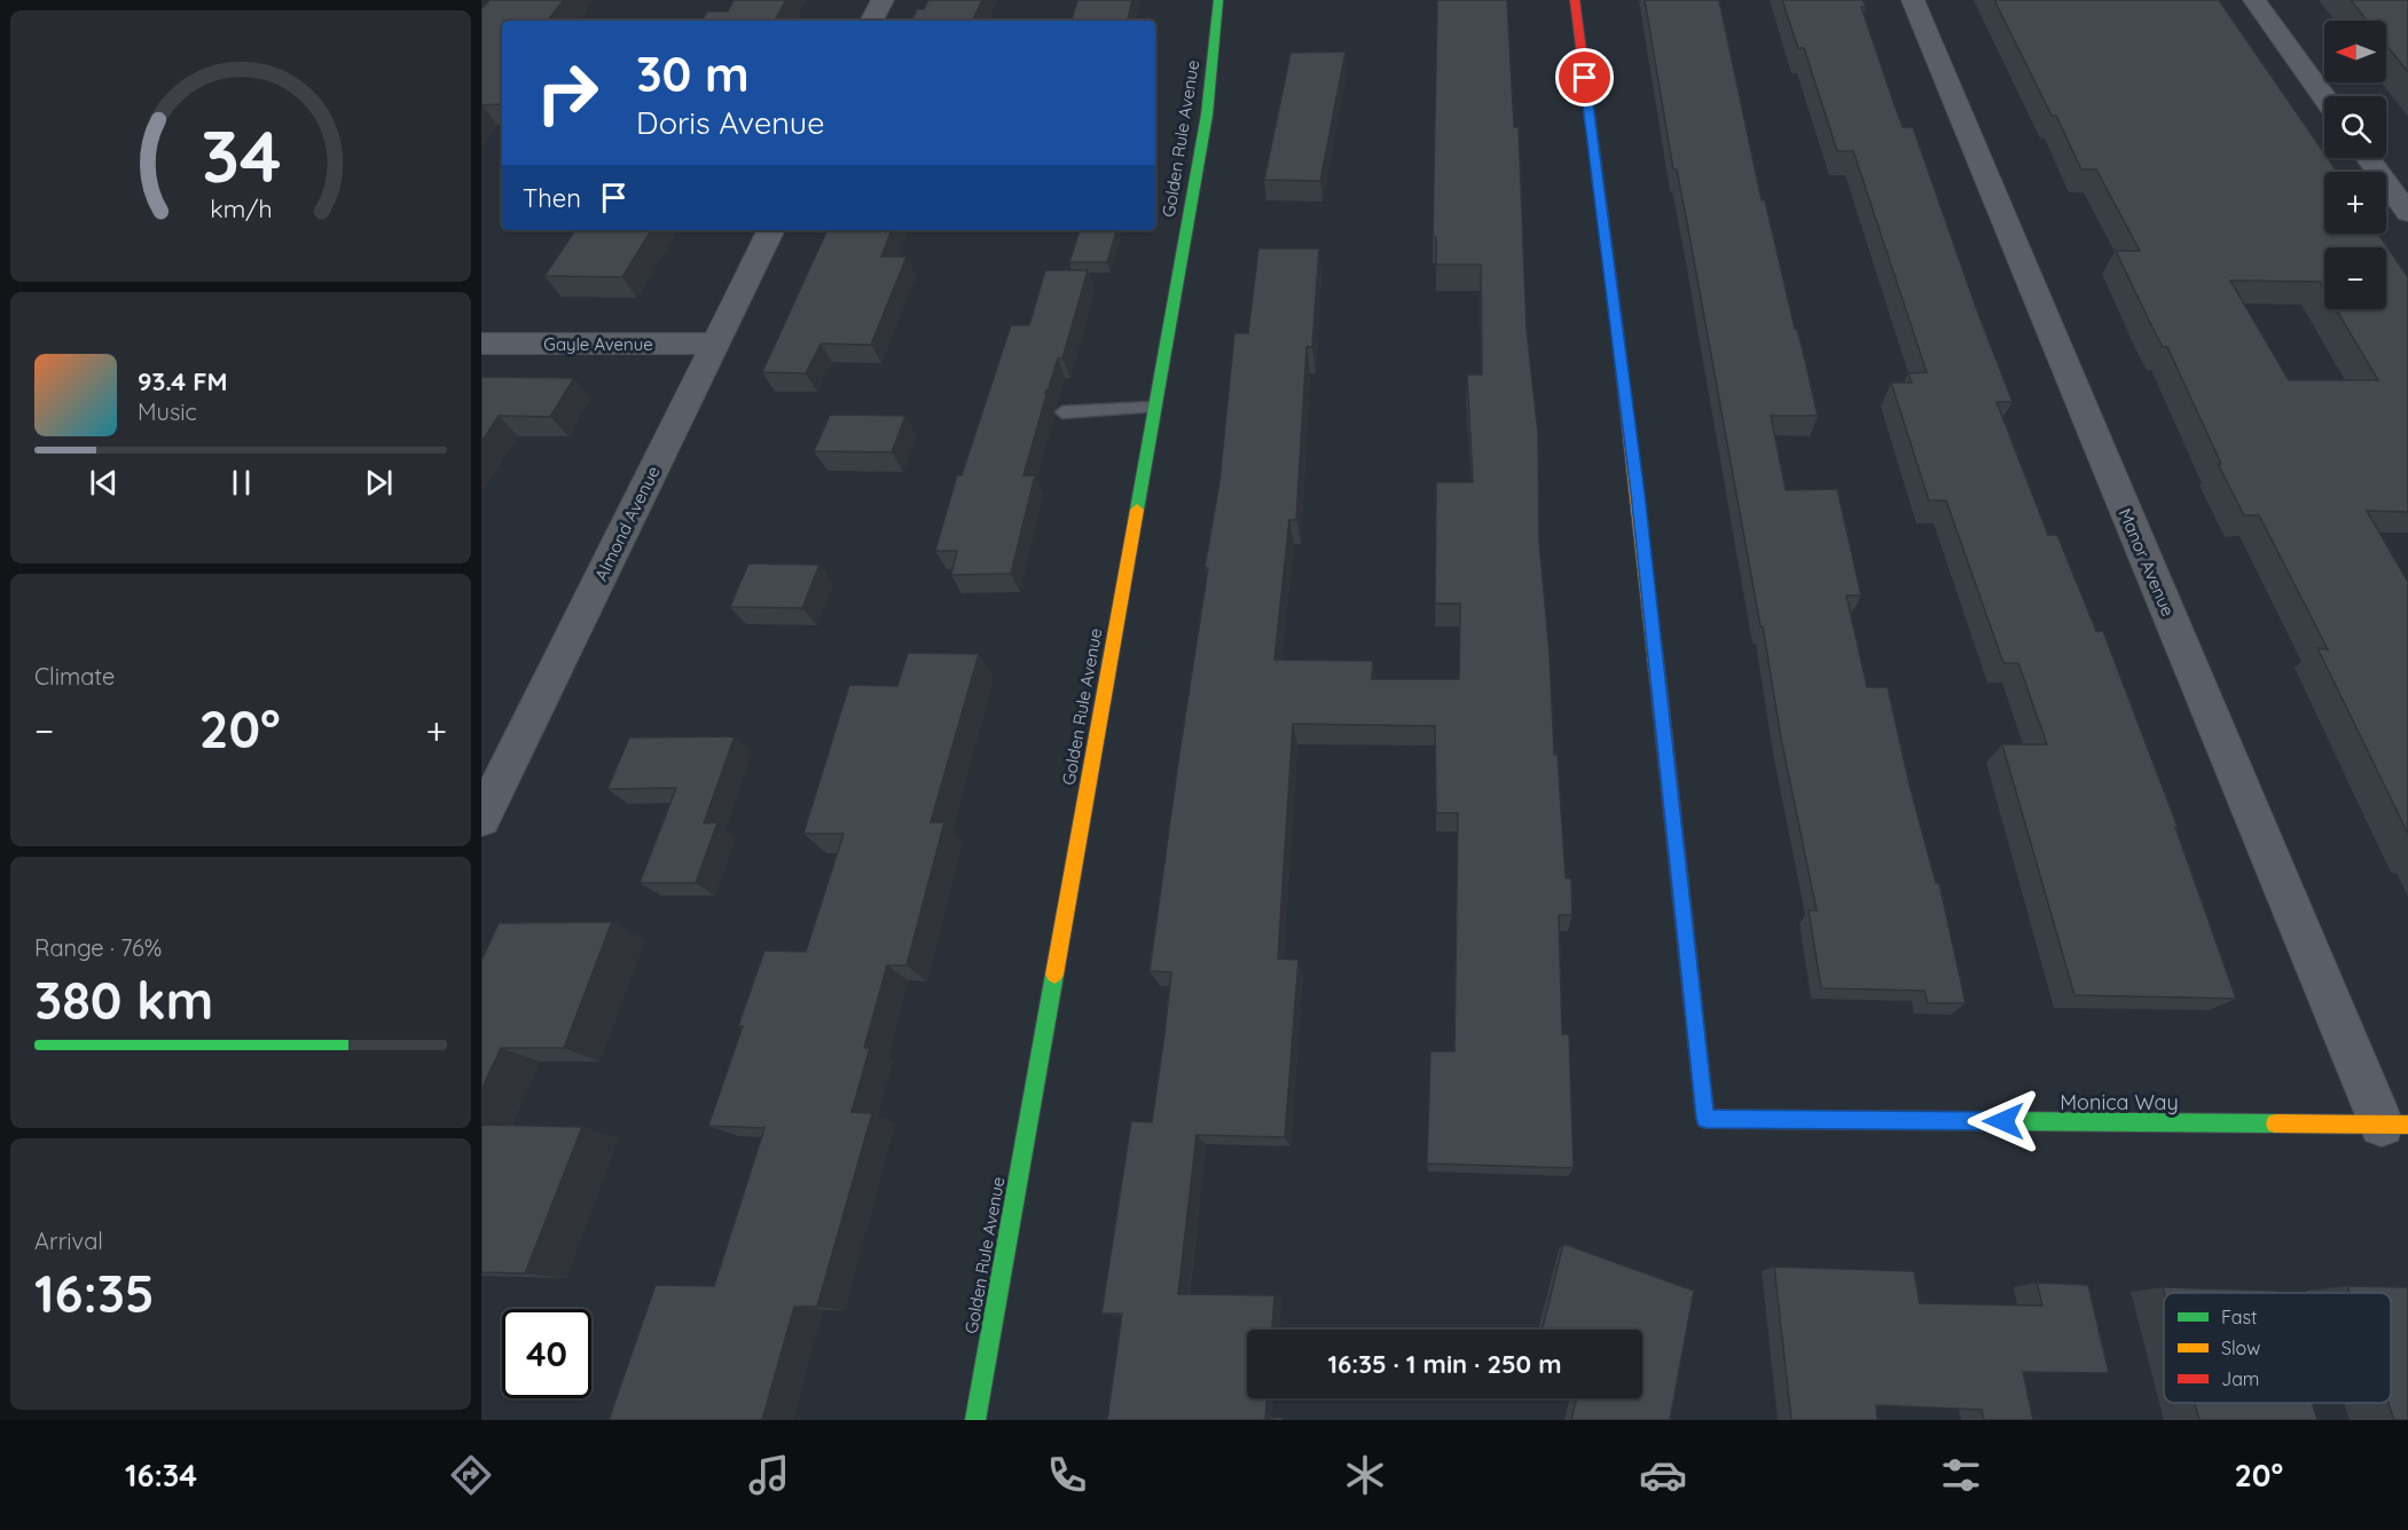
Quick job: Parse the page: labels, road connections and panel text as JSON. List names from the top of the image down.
{
  "streets": {
    "street": [
      "Golden Rule Avenue",
      "Gayle Avenue",
      "Almond Avenue",
      "Manor Avenue",
      "Monica Way"
    ]
  },
  "crossings": [
    ["Gayle Avenue", "Almond Avenue"],
    ["Manor Avenue", "Monica Way"]
  ],
  "legend": ["Fast", "Slow", "Jam"],
  "north": "left",
  "page": {
    "map_buttons": ["+", "−"],
    "turn": ["30 m", "Doris Avenue"],
    "then": "Then",
    "song": ["93.4 FM", "Music"],
    "tile": [
      "Climate",
      ["Range · 76%", "380 km"],
      ["Arrival", "16:35"]
    ],
    "heat": ["−", "20°", "+"],
    "limit": "40",
    "trip": "16:35 · 1 min · 250 m",
    "tabs": ["16:34", "20°"],
    "gauge": ["34", "km/h"]
  }
}
